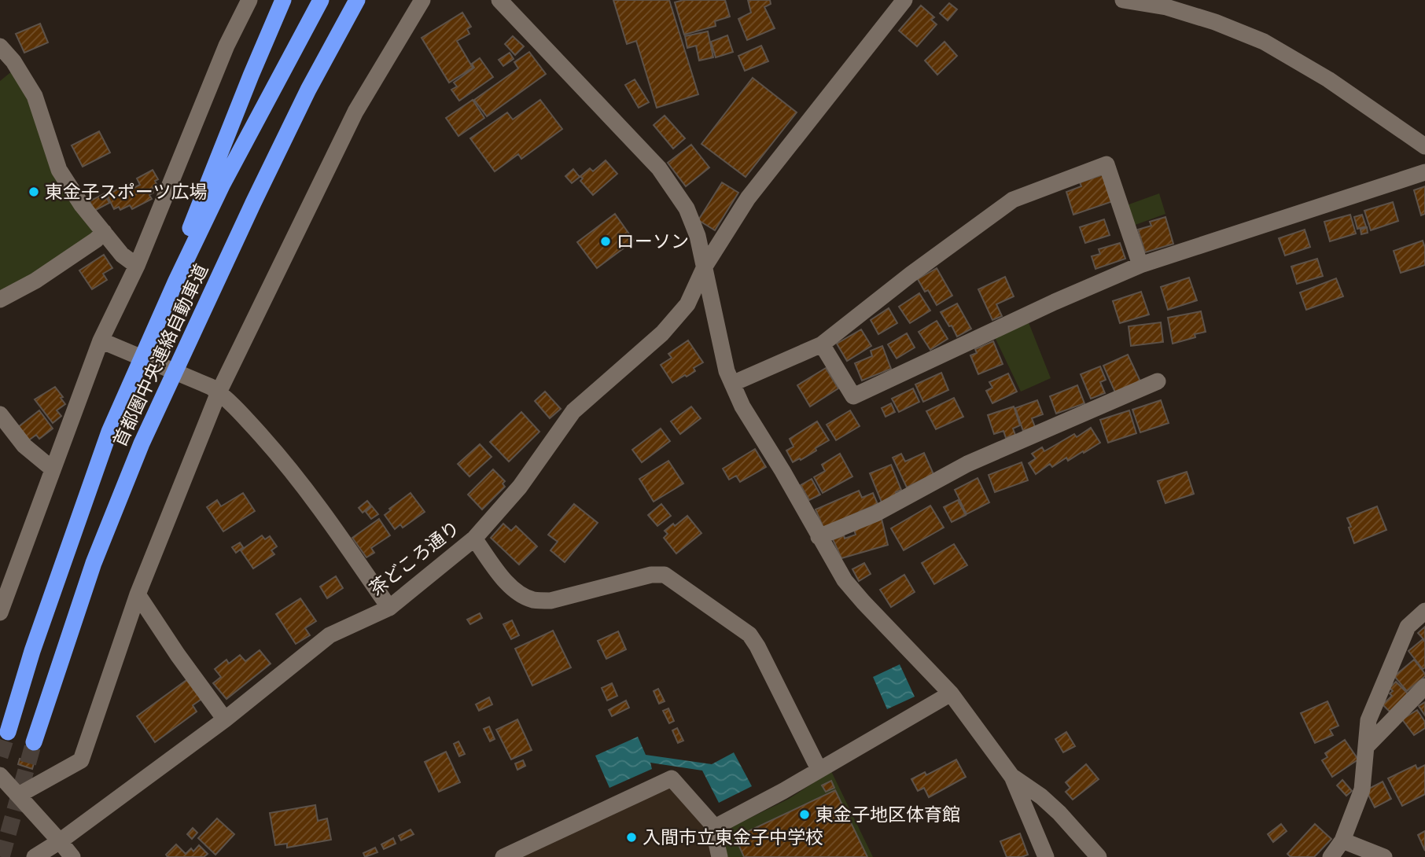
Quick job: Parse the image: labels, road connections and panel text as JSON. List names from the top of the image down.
{
  "streets": {
    "highway": ["首都圏中央連絡自動車道"],
    "street": ["茶どころ通り"]
  },
  "places": [
    "東金子スポーツ広場",
    "ローソン",
    "東金子地区体育館",
    "入間市立東金子中学校"
  ]
}
